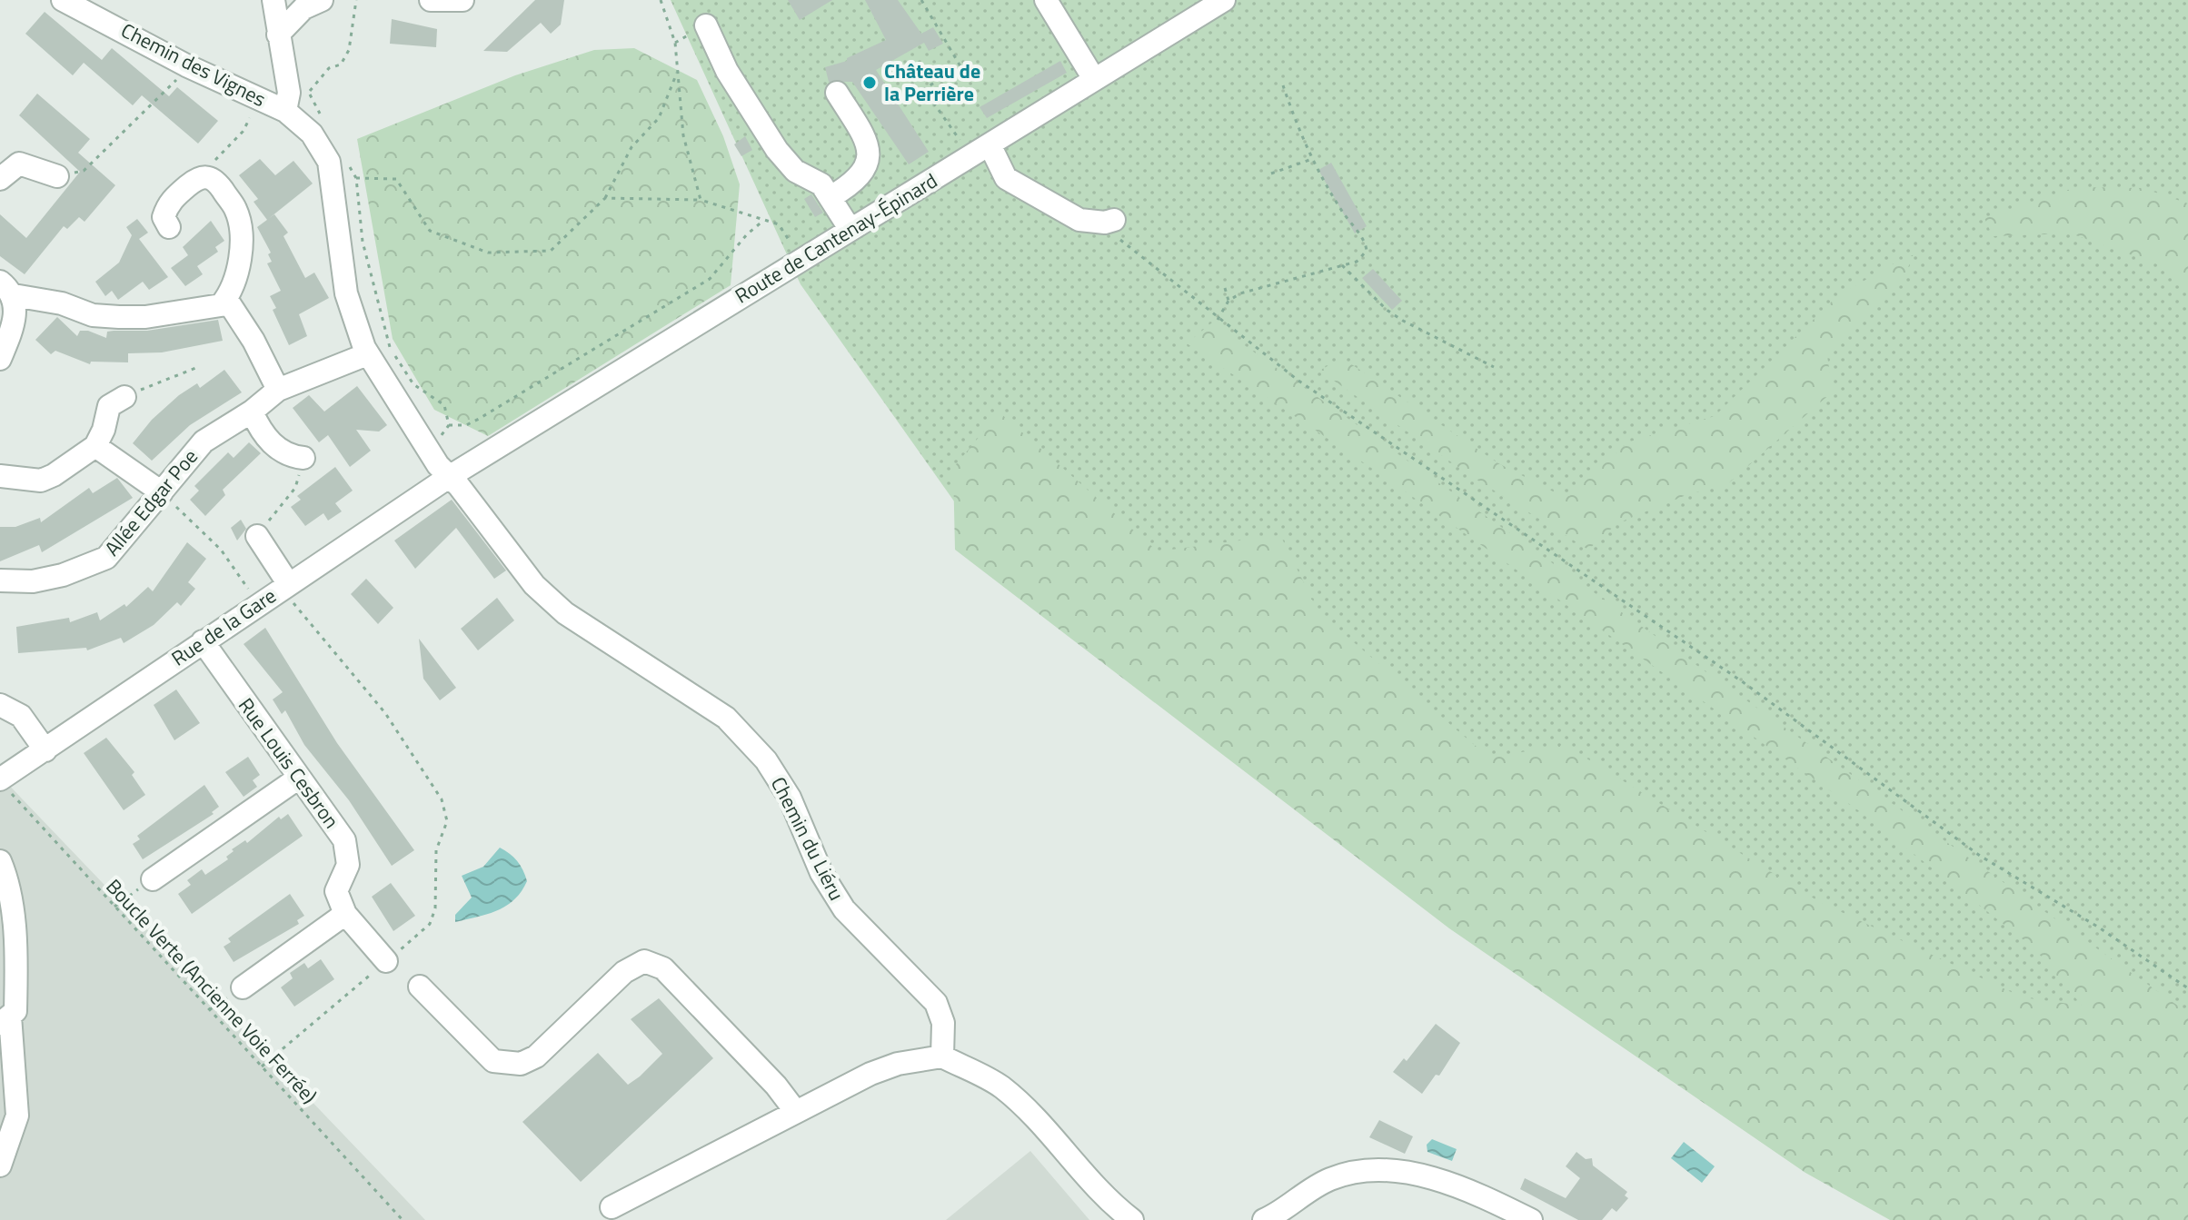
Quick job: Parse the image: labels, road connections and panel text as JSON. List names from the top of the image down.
{
  "streets": {
    "street": [
      "Chemin des Vignes",
      "Route de Cantenay-Épinard",
      "Allée Edgar Poe",
      "Rue de la Gare",
      "Rue Louis Cesbron",
      "Chemin du Liéru"
    ],
    "path": ["Boucle Verte (Ancienne Voie Ferrée)"]
  },
  "crossings": [
    ["Chemin des Vignes", "Allée Edgar Poe"],
    ["Chemin des Vignes", "Chemin du Liéru"],
    ["Route de Cantenay-Épinard", "Rue de la Gare"],
    ["Route de Cantenay-Épinard", "Chemin du Liéru"],
    ["Allée Edgar Poe", "Chemin du Liéru"],
    ["Rue de la Gare", "Rue Louis Cesbron"],
    ["Rue de la Gare", "Chemin du Liéru"],
    ["Rue de la Gare", "Boucle Verte (Ancienne Voie Ferrée)"]
  ],
  "places": ["Château de la Perrière"]
}
